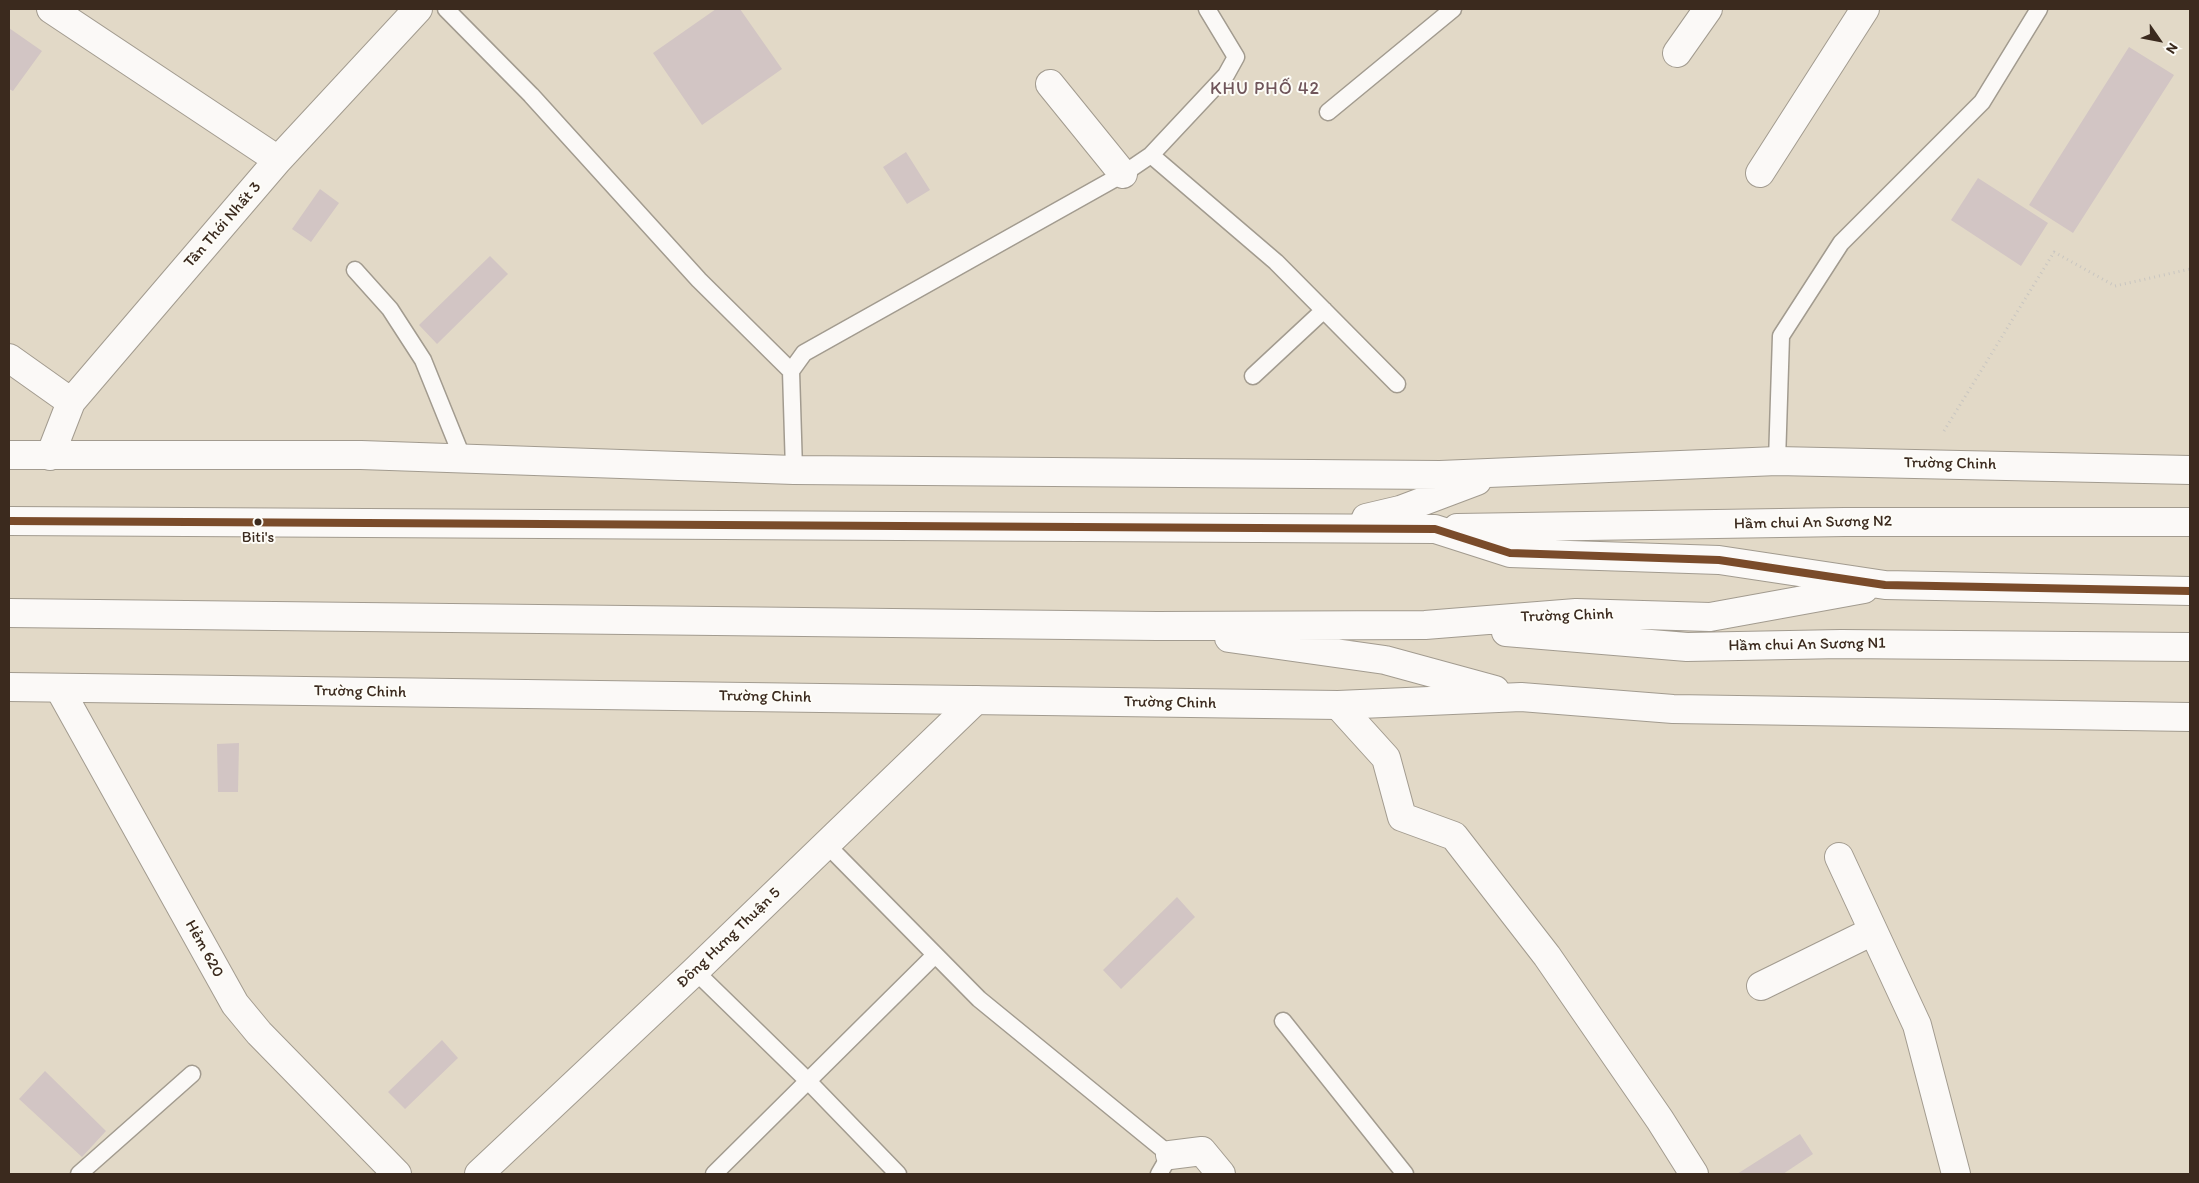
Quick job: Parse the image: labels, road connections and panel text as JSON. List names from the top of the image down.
{
  "streets": {
    "main road": [
      "Tân Thới Nhất 3",
      "Trường Chinh",
      "Hầm chui An Sương N2",
      "Hầm chui An Sương N1",
      "Đông Hưng Thuận 5",
      "Hẻm 620"
    ]
  },
  "crossings": [
    ["Tân Thới Nhất 3", "Trường Chinh"],
    ["Trường Chinh", "Hầm chui An Sương N2"],
    ["Trường Chinh", "Hầm chui An Sương N1"],
    ["Trường Chinh", "Đông Hưng Thuận 5"],
    ["Trường Chinh", "Hẻm 620"]
  ],
  "districts": ["KHU PHỐ 42"],
  "places": ["Biti's"],
  "north": "bottom right"
}
